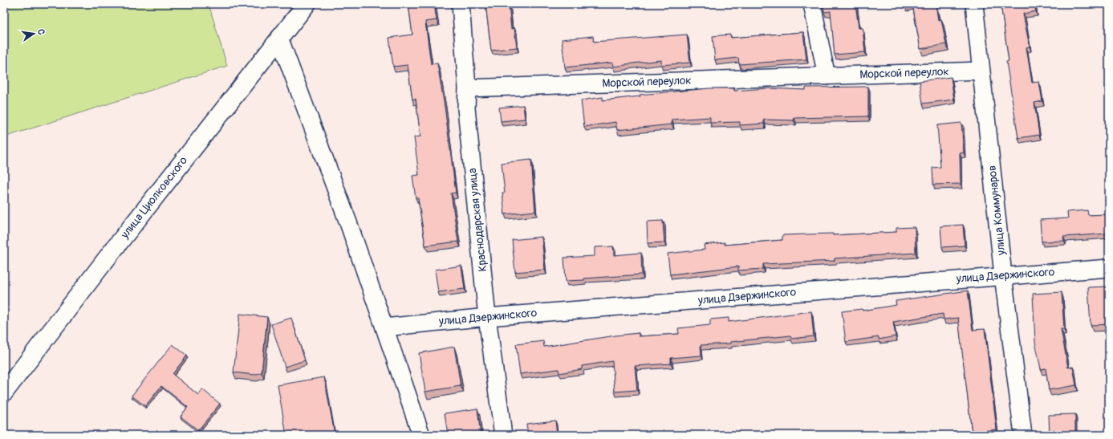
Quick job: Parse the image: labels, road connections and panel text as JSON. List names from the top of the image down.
{
  "streets": {
    "main road": ["улица Циолковского"],
    "street": [
      "Морской переулок",
      "улица Коммунаров",
      "Краснодарская улица",
      "улица Дзержинского"
    ]
  },
  "crossings": [
    ["Морской переулок", "улица Коммунаров"],
    ["Морской переулок", "Краснодарская улица"],
    ["улица Коммунаров", "улица Дзержинского"],
    ["Краснодарская улица", "улица Дзержинского"]
  ],
  "north": "right"
}
